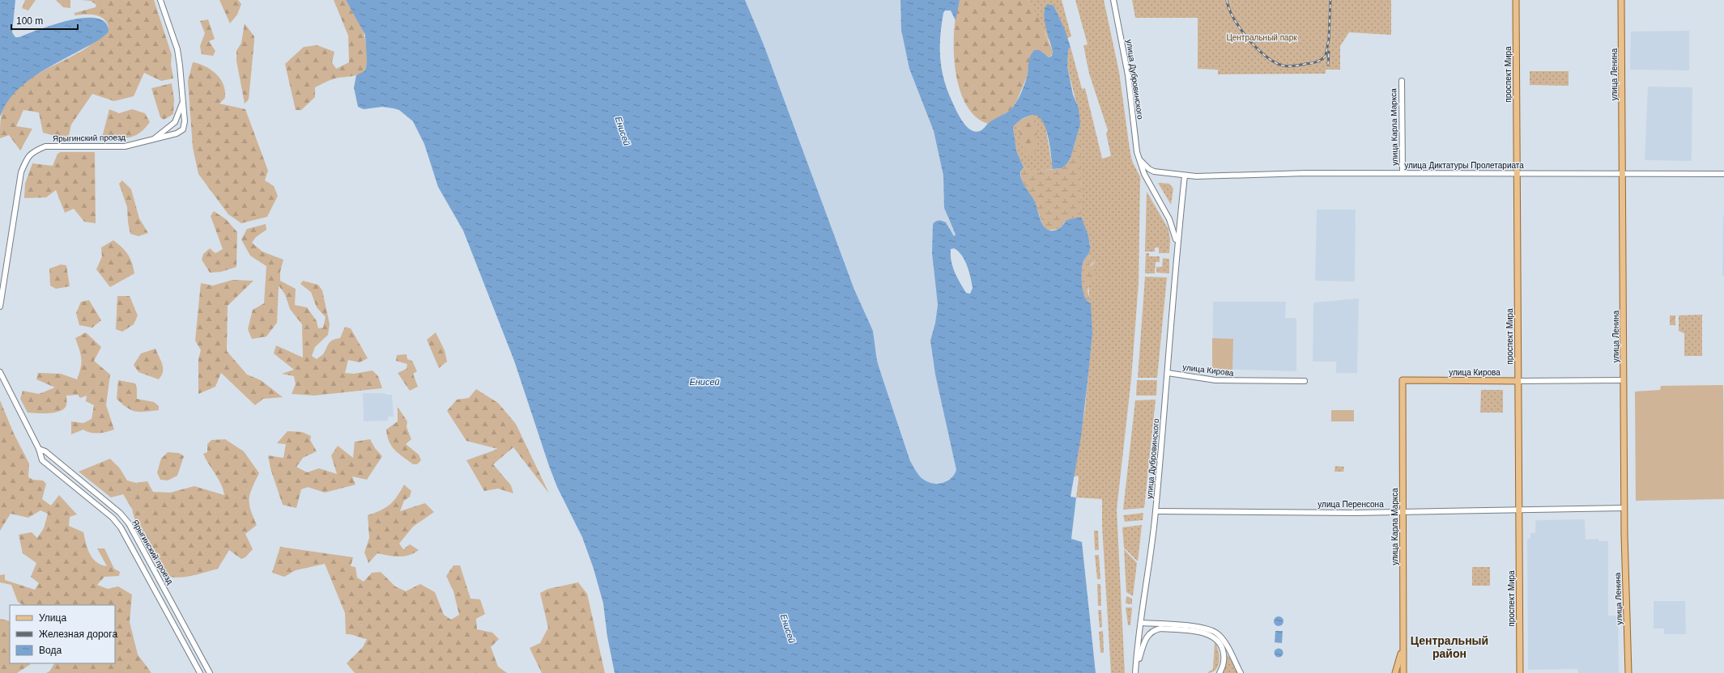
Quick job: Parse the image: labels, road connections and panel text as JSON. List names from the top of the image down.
{
  "streets": {
    "main road": [
      "проспект Мира",
      "улица Ленина",
      "улица Дубровинского",
      "улица Карла Маркса",
      "Ярыгинский проезд",
      "улица Диктатуры Пролетариата",
      "улица Кирова",
      "улица Перенсона"
    ]
  },
  "crossings": [
    ["проспект Мира", "улица Диктатуры Пролетариата"],
    ["проспект Мира", "улица Кирова"],
    ["проспект Мира", "улица Перенсона"],
    ["улица Ленина", "улица Диктатуры Пролетариата"],
    ["улица Ленина", "улица Кирова"],
    ["улица Ленина", "улица Перенсона"],
    ["улица Дубровинского", "улица Диктатуры Пролетариата"],
    ["улица Дубровинского", "улица Кирова"],
    ["улица Дубровинского", "улица Перенсона"],
    ["улица Карла Маркса", "улица Диктатуры Пролетариата"],
    ["улица Карла Маркса", "улица Кирова"],
    ["улица Карла Маркса", "улица Перенсона"]
  ],
  "districts": ["Центральный район"],
  "water": ["Енисей"],
  "parks": ["Центральный парк"],
  "legend": ["Улица", "Железная дорога", "Вода"],
  "scale_bar": "100 m"
}
